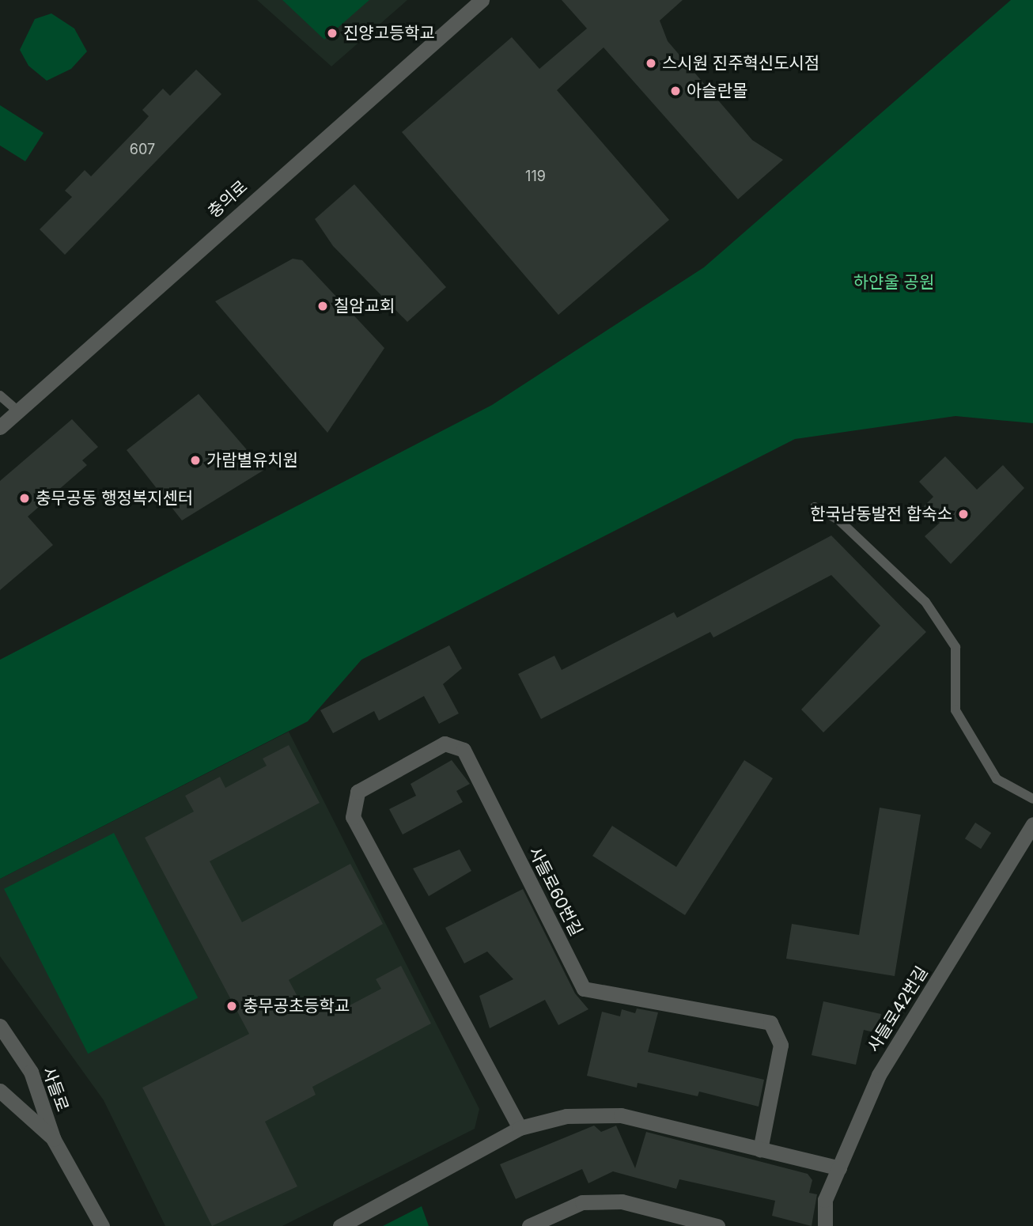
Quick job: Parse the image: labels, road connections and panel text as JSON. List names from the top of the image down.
{
  "streets": {
    "street": [
      "충의로",
      "사들로60번길",
      "사들로42번길",
      "사들로"
    ]
  },
  "parks": ["하얀울 공원"],
  "places": [
    "진양고등학교",
    "스시원 진주혁신도시점",
    "아슬란몰",
    "칠암교회",
    "가람별유치원",
    "충무공동 행정복지센터",
    "한국남동발전 합숙소",
    "충무공초등학교"
  ],
  "house_numbers": ["607", "119"]
}
